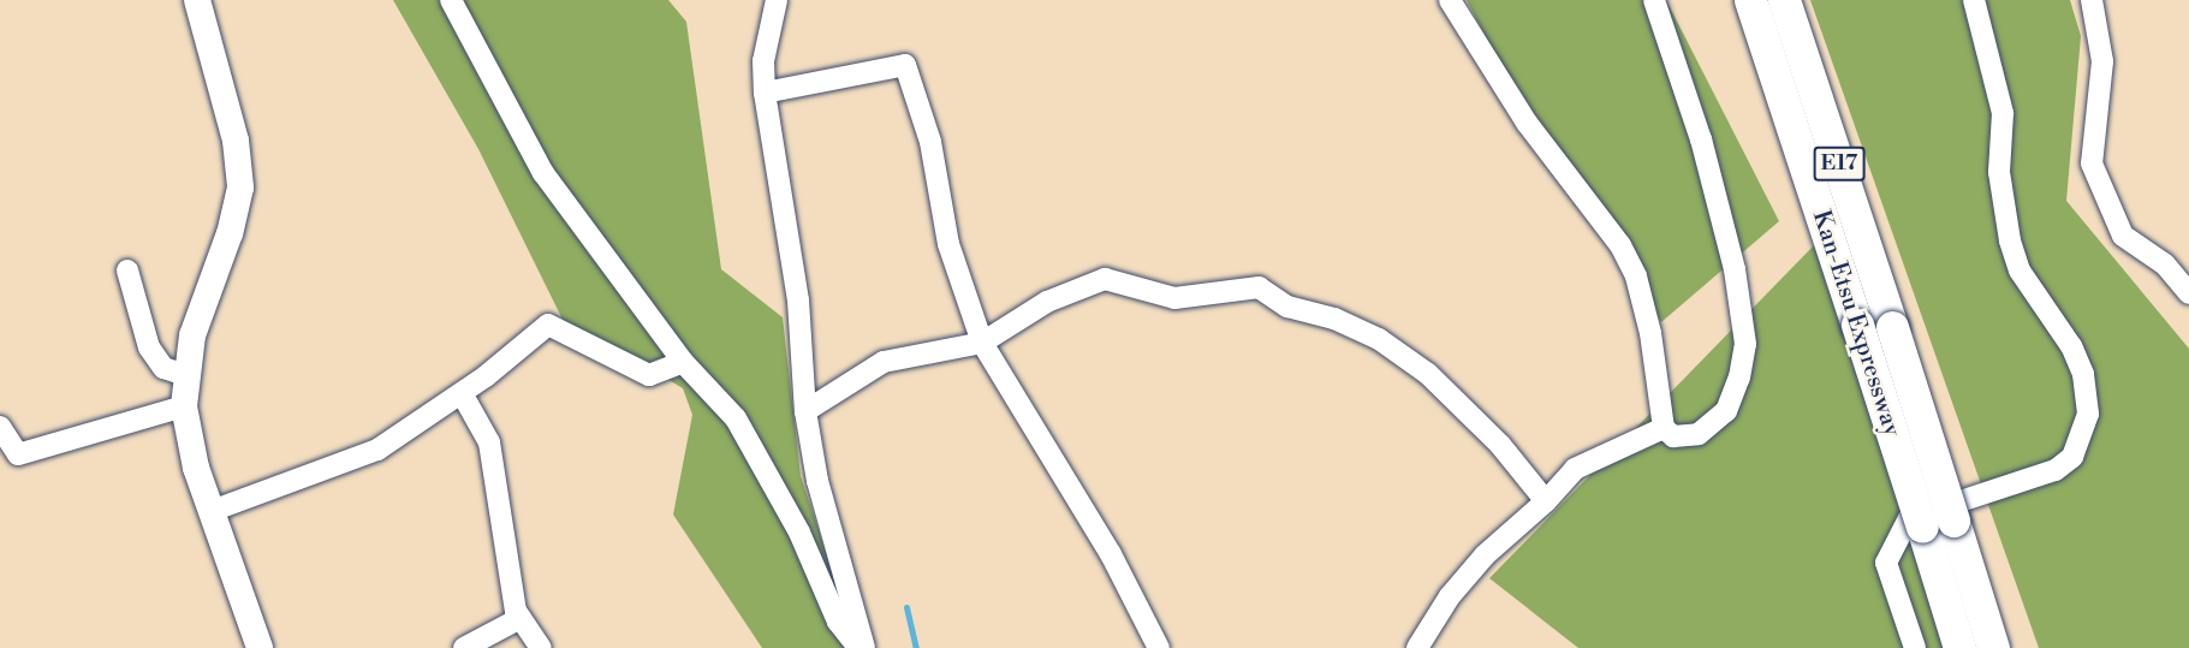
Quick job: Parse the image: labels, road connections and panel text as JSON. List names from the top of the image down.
{
  "streets": {
    "highway": ["E17", "Kan-Etsu Expressway"]
  }
}
